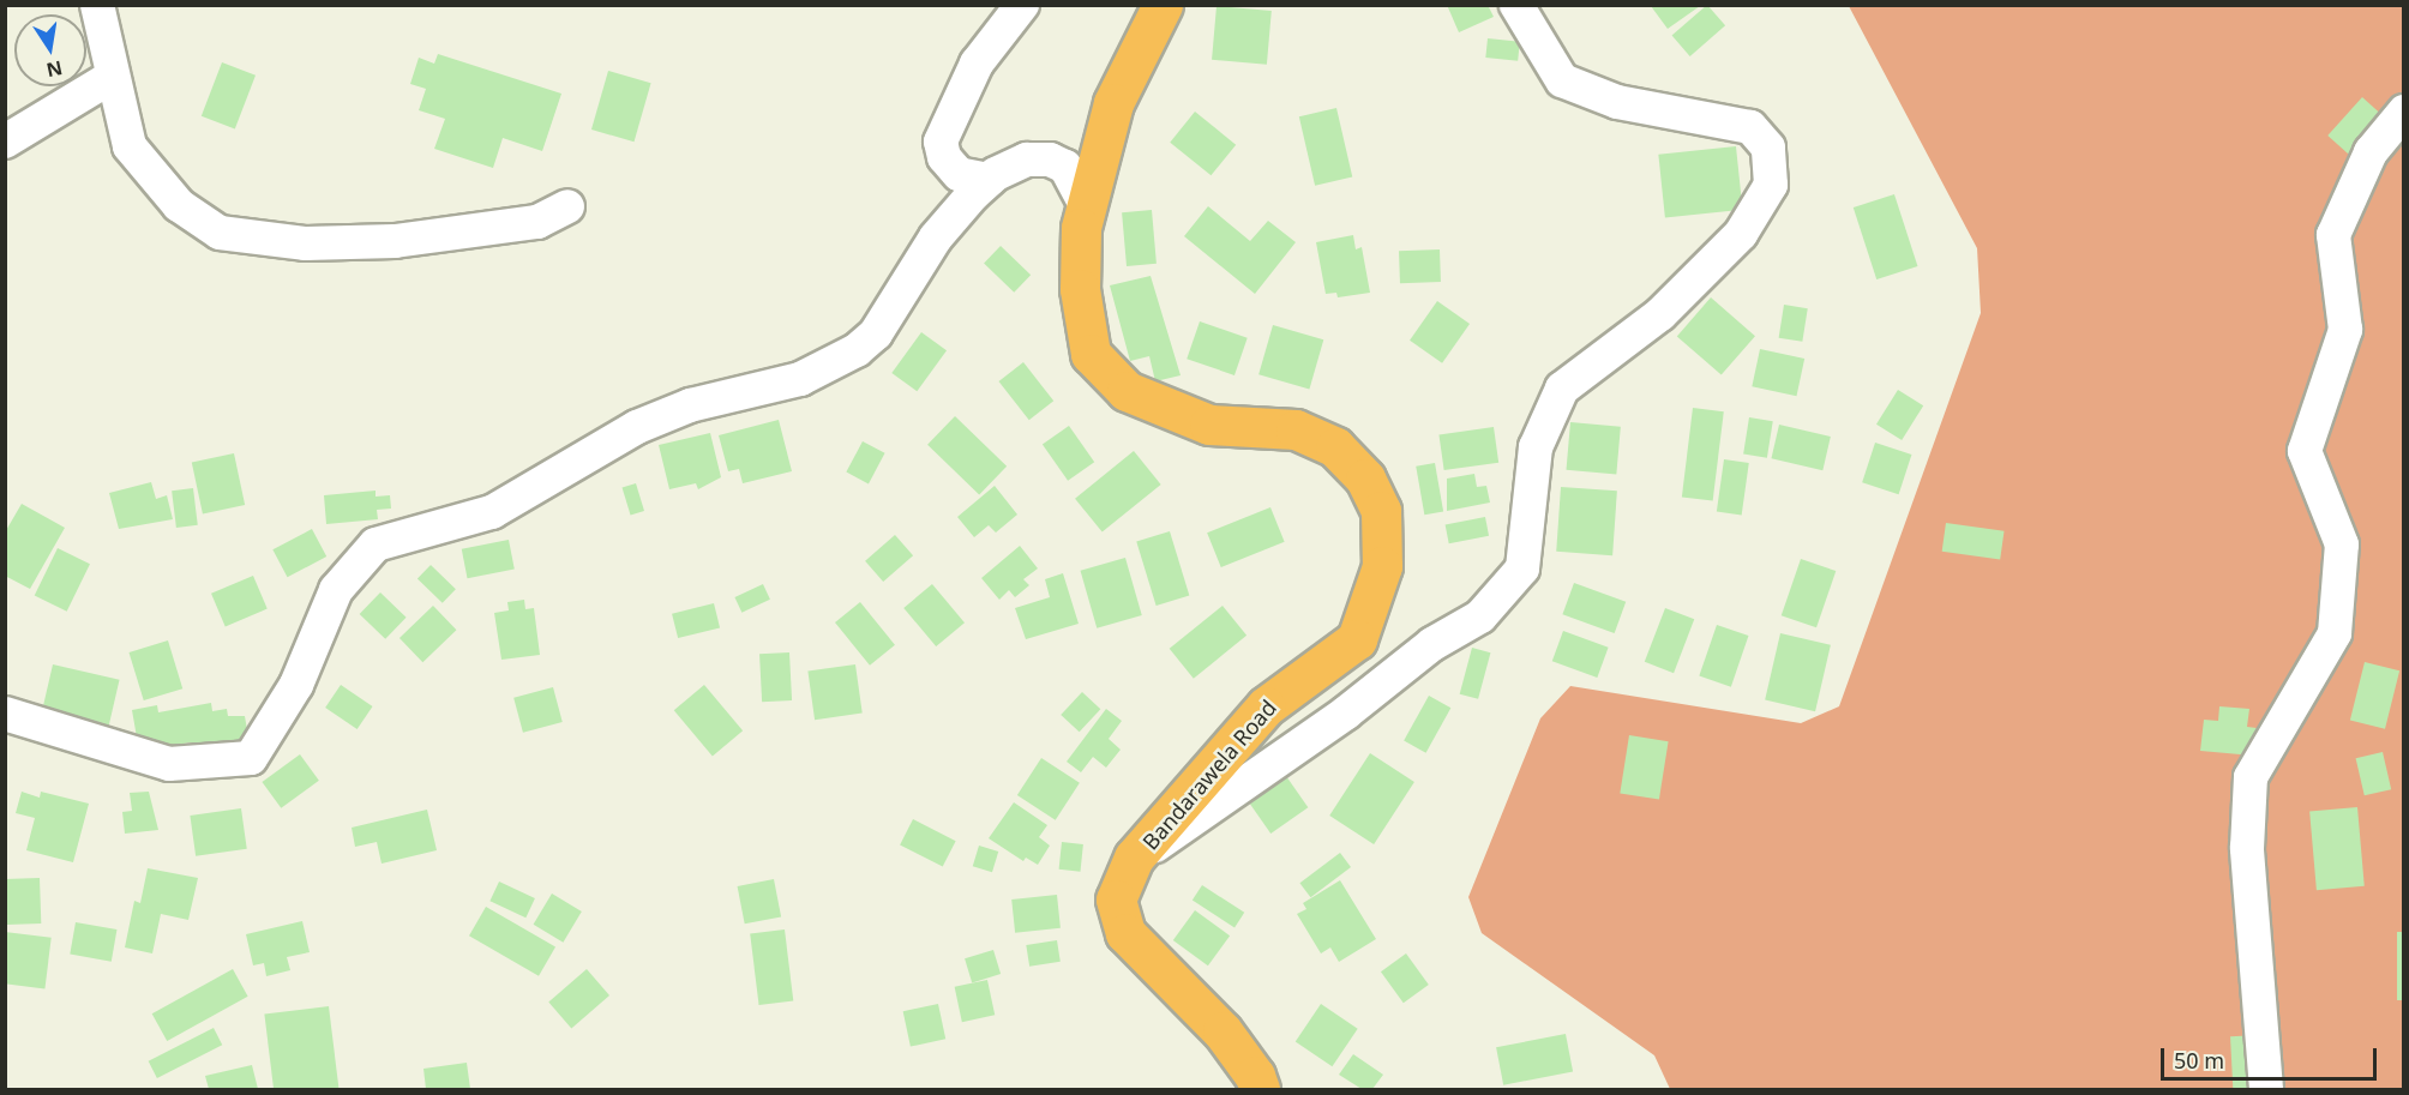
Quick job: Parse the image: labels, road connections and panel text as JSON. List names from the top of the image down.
{
  "streets": {
    "highway": ["Bandarawela Road"]
  },
  "scale_bar": "50 m",
  "north": "bottom"
}
